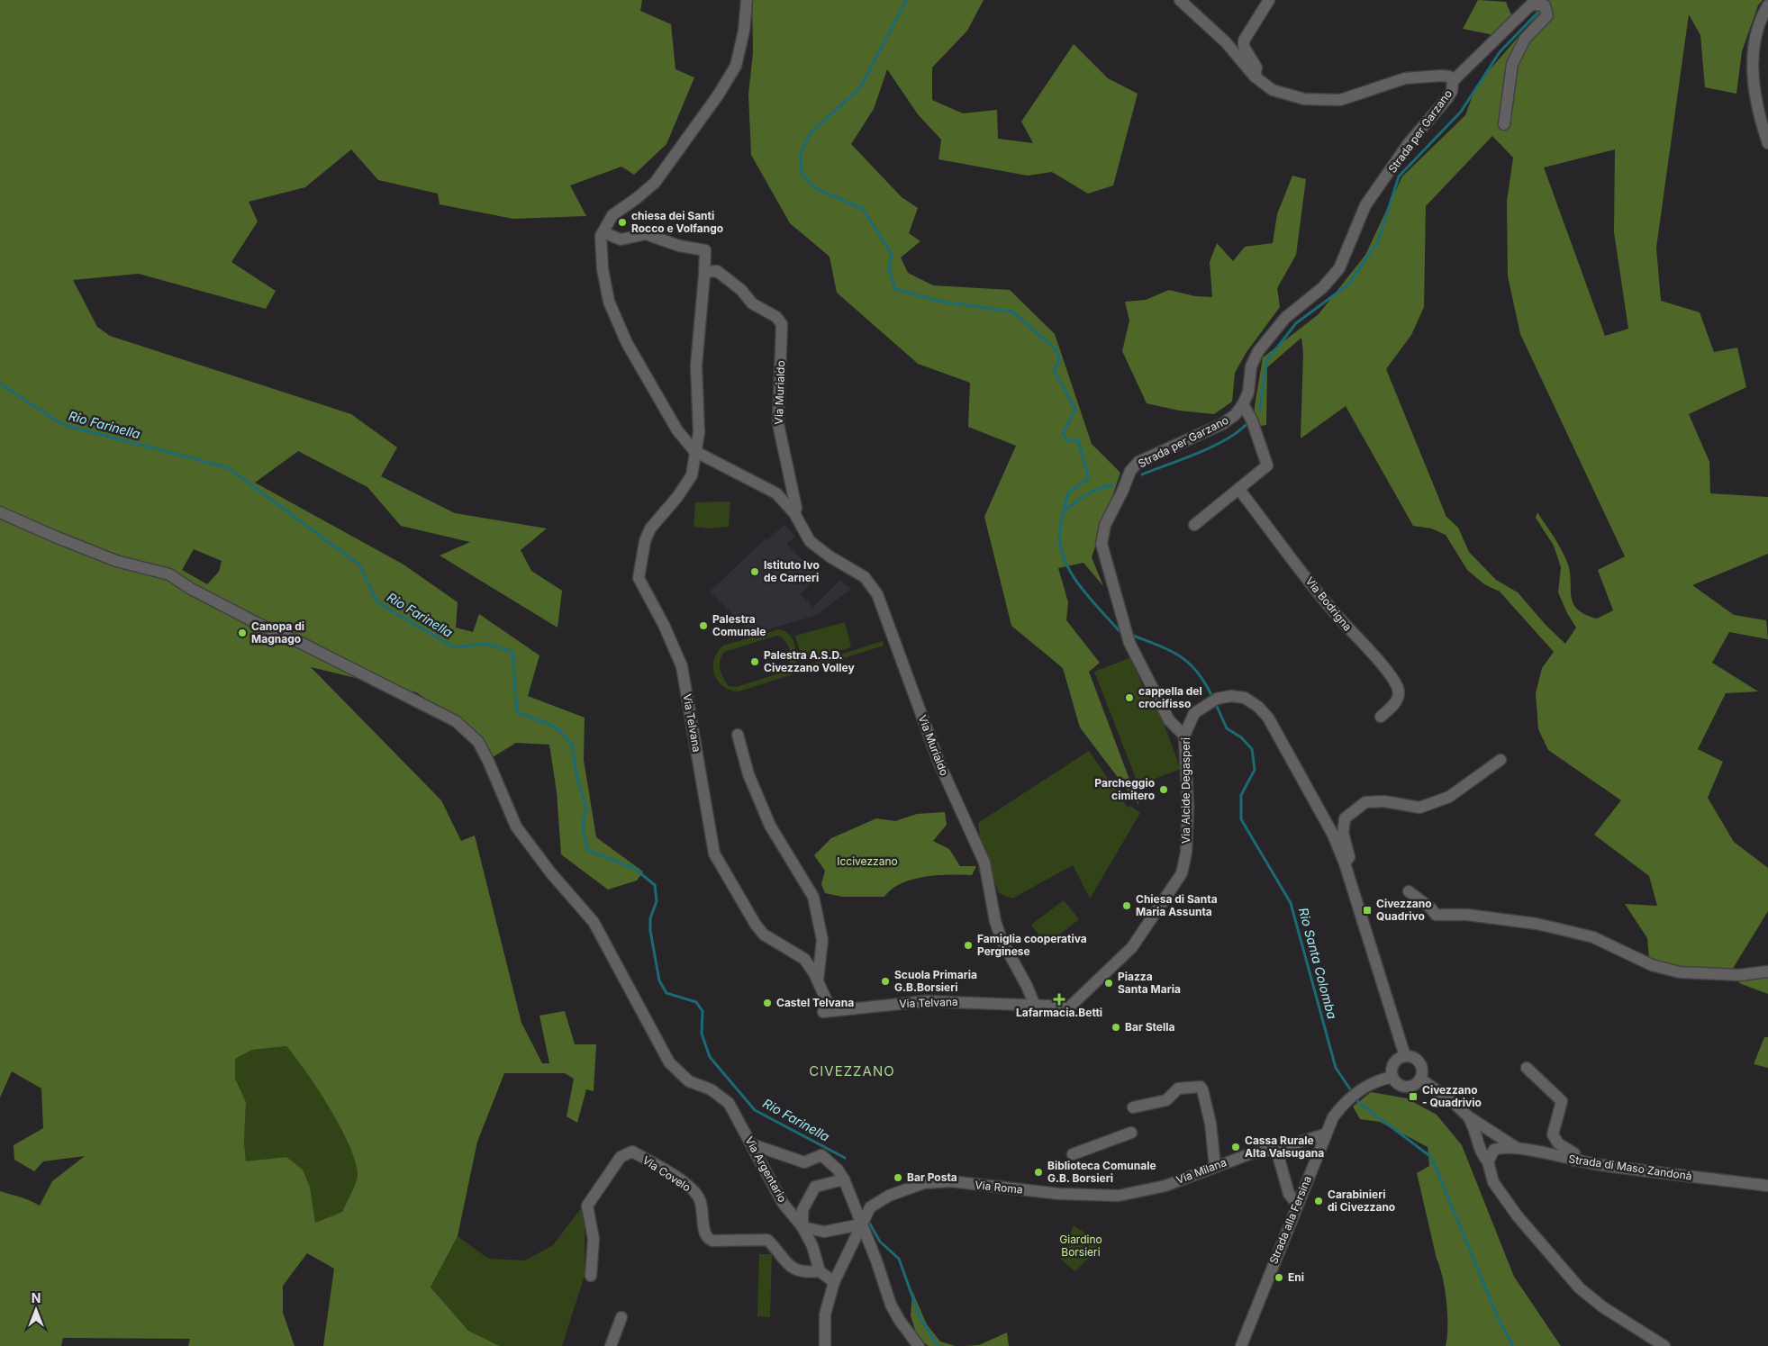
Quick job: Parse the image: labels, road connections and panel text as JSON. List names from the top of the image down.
{
  "streets": {
    "street": [
      "Strada per Garzano",
      "Via Murialdo",
      "Via Bodrigna",
      "Via Telvana",
      "Via Alcide Degasperi",
      "Strada di Maso Zandonà",
      "Via Argentario",
      "Via Milana",
      "Via Covelo",
      "Via Roma",
      "Strada alla Fersina"
    ]
  },
  "crossings": [
    ["Strada per Garzano", "Via Alcide Degasperi"],
    ["Via Murialdo", "Via Telvana"],
    ["Via Telvana", "Via Alcide Degasperi"],
    ["Via Alcide Degasperi", "Strada alla Fersina"],
    ["Via Milana", "Via Roma"],
    ["Via Milana", "Strada alla Fersina"]
  ],
  "districts": ["CIVEZZANO"],
  "water": ["Rio Farinella", "Rio Santa Colomba"],
  "parks": ["Iccivezzano", "Giardino Borsieri"],
  "places": {
    "other": [
      "chiesa dei Santi Rocco e Volfango",
      "Istituto Ivo de Carneri",
      "Palestra Comunale",
      "Canopa di Magnago",
      "Palestra A.S.D. Civezzano Volley",
      "cappella del crocifisso",
      "Parcheggio cimitero",
      "Chiesa di Santa Maria Assunta",
      "Famiglia cooperativa Perginese",
      "Scuola Primaria G.B.Borsieri",
      "Piazza Santa Maria",
      "Castel Telvana",
      "Bar Stella",
      "Cassa Rurale Alta Valsugana",
      "Biblioteca Comunale G.B. Borsieri",
      "Bar Posta",
      "Carabinieri di Civezzano",
      "Eni"
    ],
    "transit": ["Civezzano Quadrivo", "Civezzano - Quadrivio"],
    "health": ["Lafarmacia.Betti"]
  },
  "north": "top"
}
